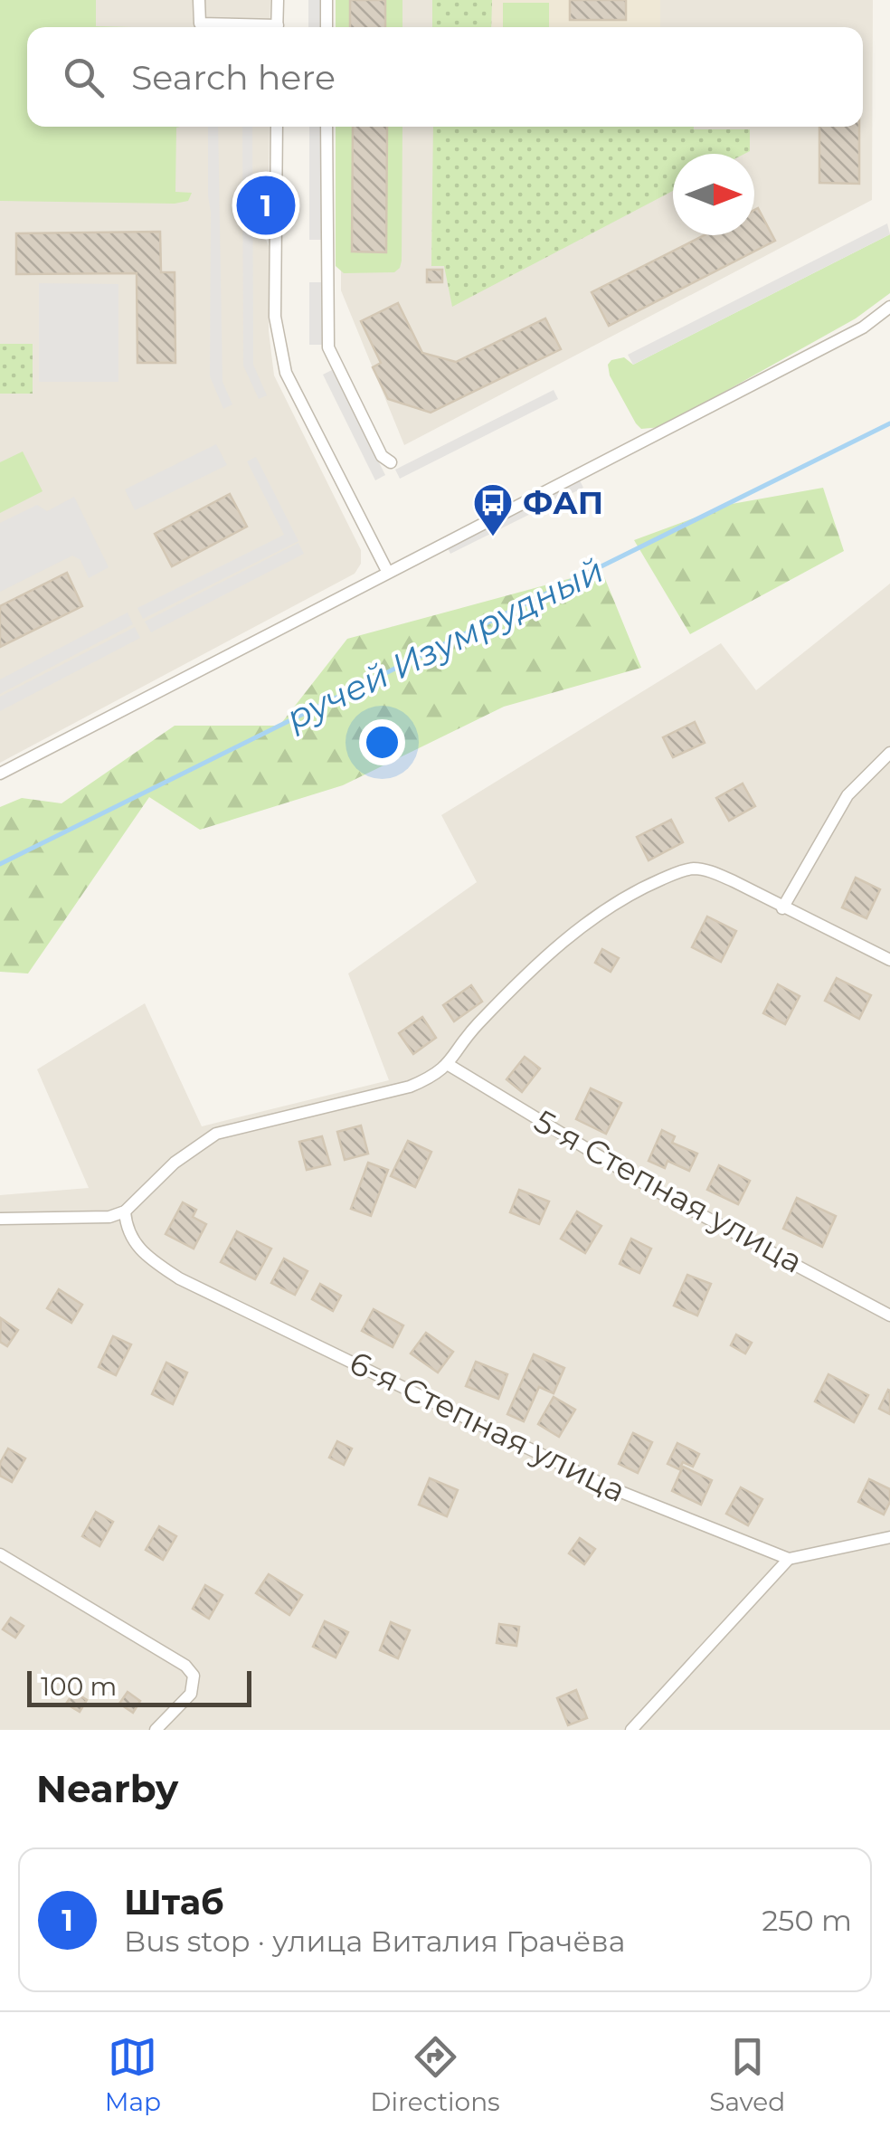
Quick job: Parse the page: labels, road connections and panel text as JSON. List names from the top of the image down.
{
  "streets": {
    "street": ["5-я Степная улица", "6-я Степная улица"]
  },
  "water": ["ручей Изумрудный"],
  "places": {
    "bus stop": ["ФАП"]
  },
  "scale_bar": "100 m",
  "north": "right",
  "page": {
    "search": "Search here",
    "pins": "1",
    "scale": "100 m",
    "heading": "Nearby",
    "list": [
      {
        "mark": "1",
        "name": "Штаб",
        "note": "Bus stop · улица Виталия Грачёва",
        "value": "250 m"
      }
    ],
    "nav": ["Map", "Directions", "Saved"]
  }
}
